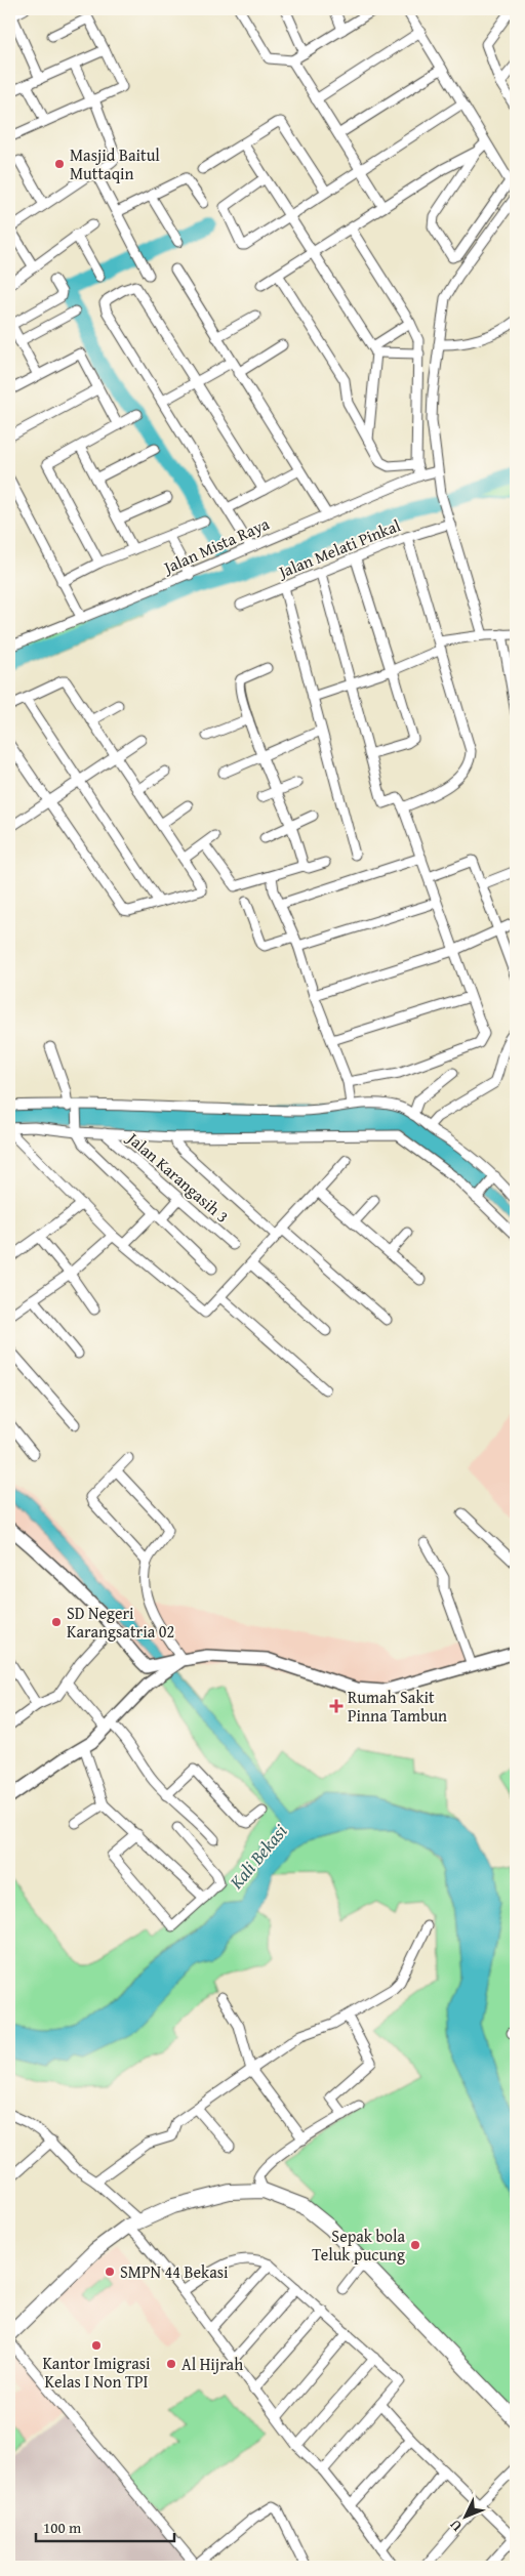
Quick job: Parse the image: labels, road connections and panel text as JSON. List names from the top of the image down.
{
  "streets": {
    "street": ["Jalan Mista Raya", "Jalan Melati Pinkal", "Jalan Karangasih 3"]
  },
  "water": ["Kali Bekasi"],
  "places": {
    "other": [
      "Masjid Baitul Muttaqin",
      "SD Negeri Karangsatria 02",
      "Sepak bola Teluk pucung",
      "SMPN 44 Bekasi",
      "Kantor Imigrasi Kelas I Non TPI",
      "Al Hijrah"
    ],
    "health": ["Rumah Sakit Pinna Tambun"]
  },
  "scale_bar": "100 m",
  "north": "bottom left"
}
